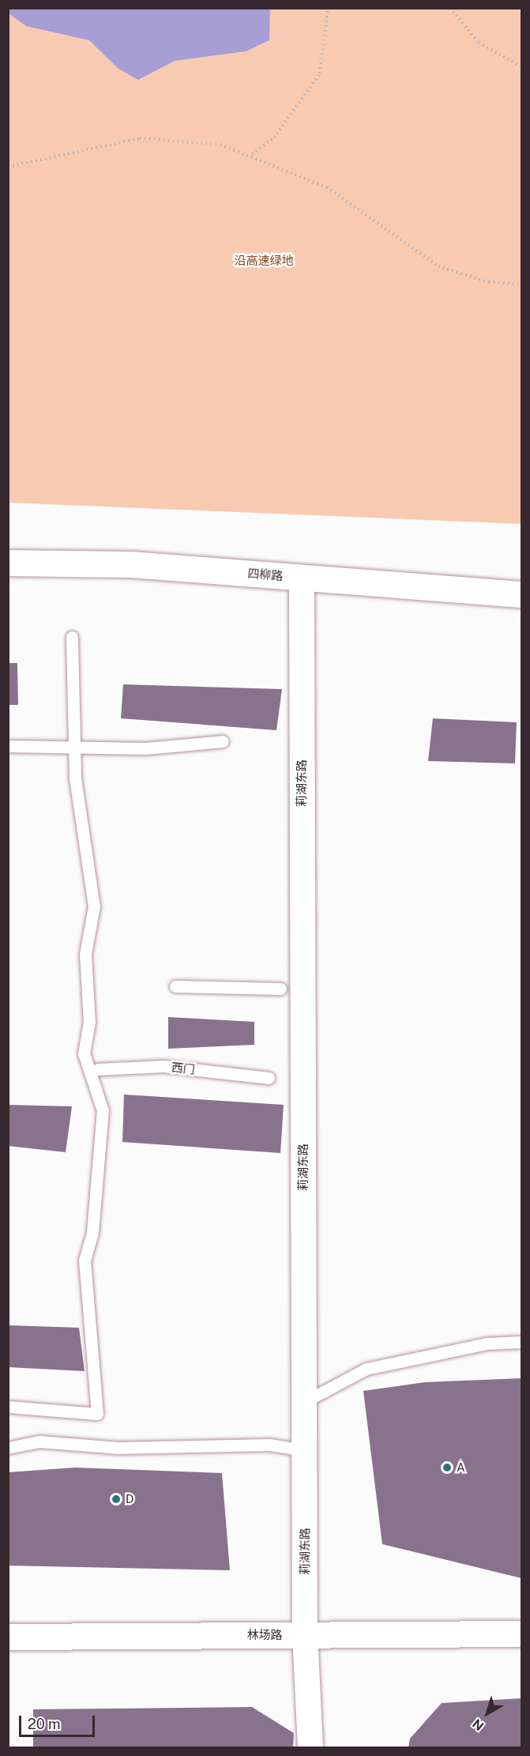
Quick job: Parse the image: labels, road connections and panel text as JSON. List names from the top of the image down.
{
  "streets": {
    "street": ["四柳路", "莉湖东路", "林场路"],
    "lane": ["西门"]
  },
  "crossings": [
    ["莉湖东路", "林场路"]
  ],
  "parks": ["沿高速绿地"],
  "places": ["A", "D"],
  "scale_bar": "20 m",
  "north": "bottom left"
}
